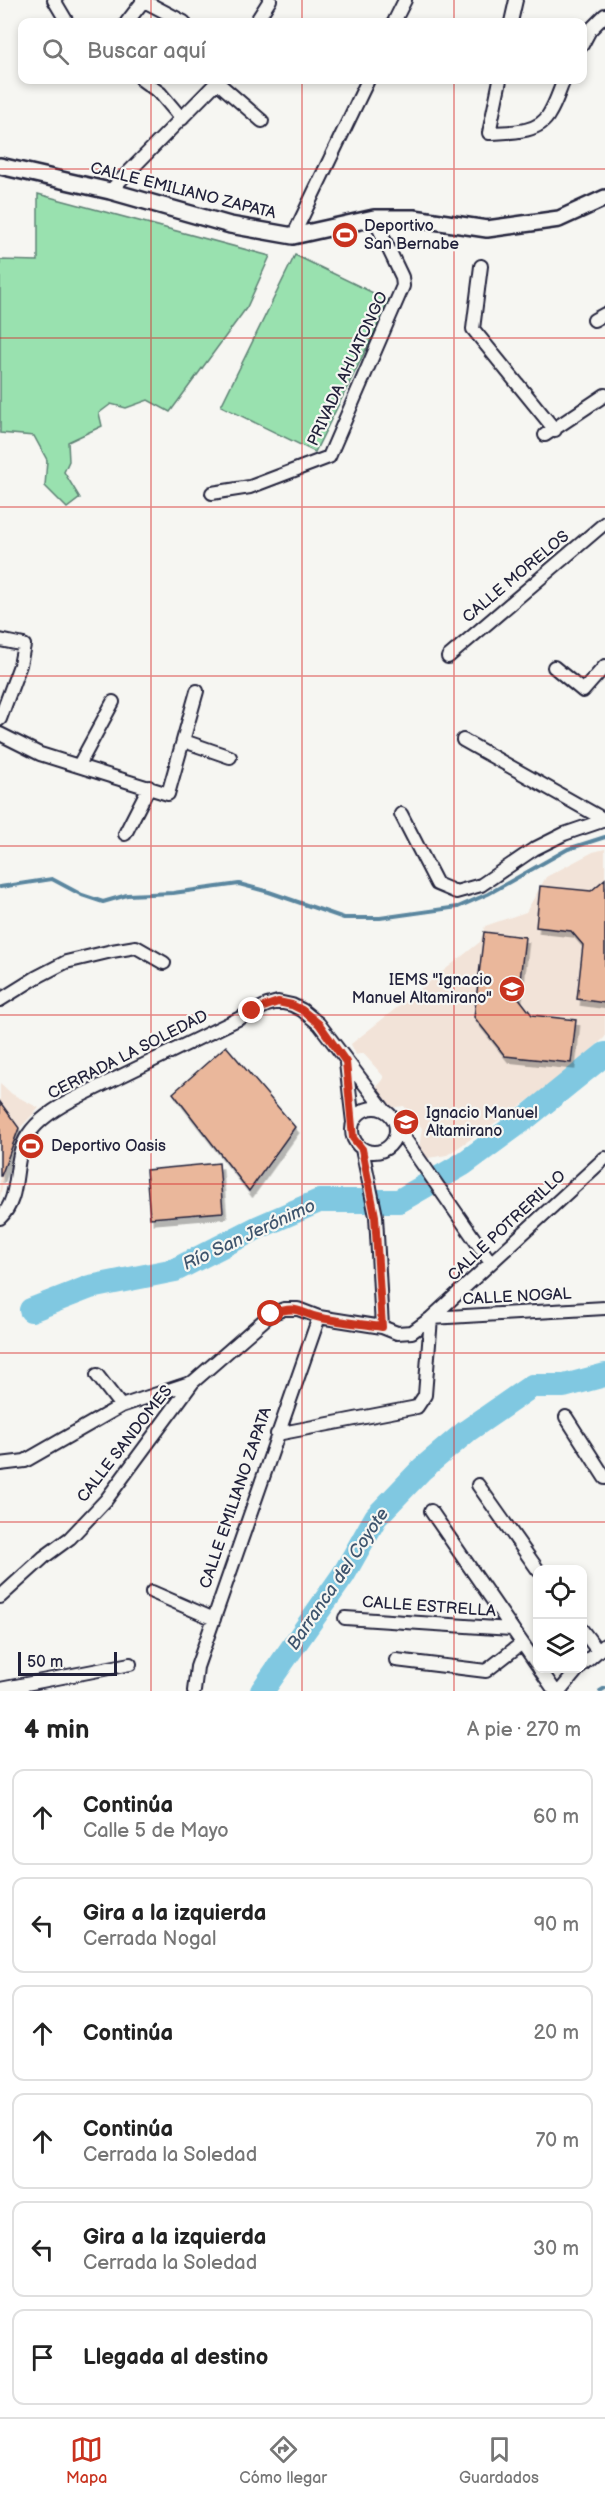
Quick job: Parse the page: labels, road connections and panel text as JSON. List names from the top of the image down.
{
  "streets": {
    "street": [
      "CALLE EMILIANO ZAPATA",
      "PRIVADA AHUATONGO",
      "CALLE MORELOS",
      "CERRADA LA SOLEDAD",
      "CALLE POTRERILLO",
      "CALLE NOGAL",
      "CALLE SANDOMES",
      "CALLE ESTRELLA"
    ]
  },
  "crossings": [
    ["CALLE EMILIANO ZAPATA", "PRIVADA AHUATONGO"],
    ["CALLE POTRERILLO", "CALLE NOGAL"]
  ],
  "water": ["Río San Jerónimo", "Barranca del Coyote"],
  "places": {
    "sports": ["Deportivo San Bernabe", "Deportivo Oasis"],
    "school or university": ["IEMS \"Ignacio Manuel Altamirano\"", "Ignacio Manuel Altamirano"]
  },
  "scale_bar": "50 m",
  "page": {
    "search": "Buscar aquí",
    "scale": "50 m",
    "heading": ["4 min", "A pie · 270 m"],
    "list": [
      ["Continúa", "Calle 5 de Mayo", "60 m"],
      ["Gira a la izquierda", "Cerrada Nogal", "90 m"],
      ["Continúa", "20 m"],
      ["Continúa", "Cerrada la Soledad", "70 m"],
      ["Gira a la izquierda", "Cerrada la Soledad", "30 m"],
      "Llegada al destino"
    ],
    "nav": ["Mapa", "Cómo llegar", "Guardados"]
  }
}
